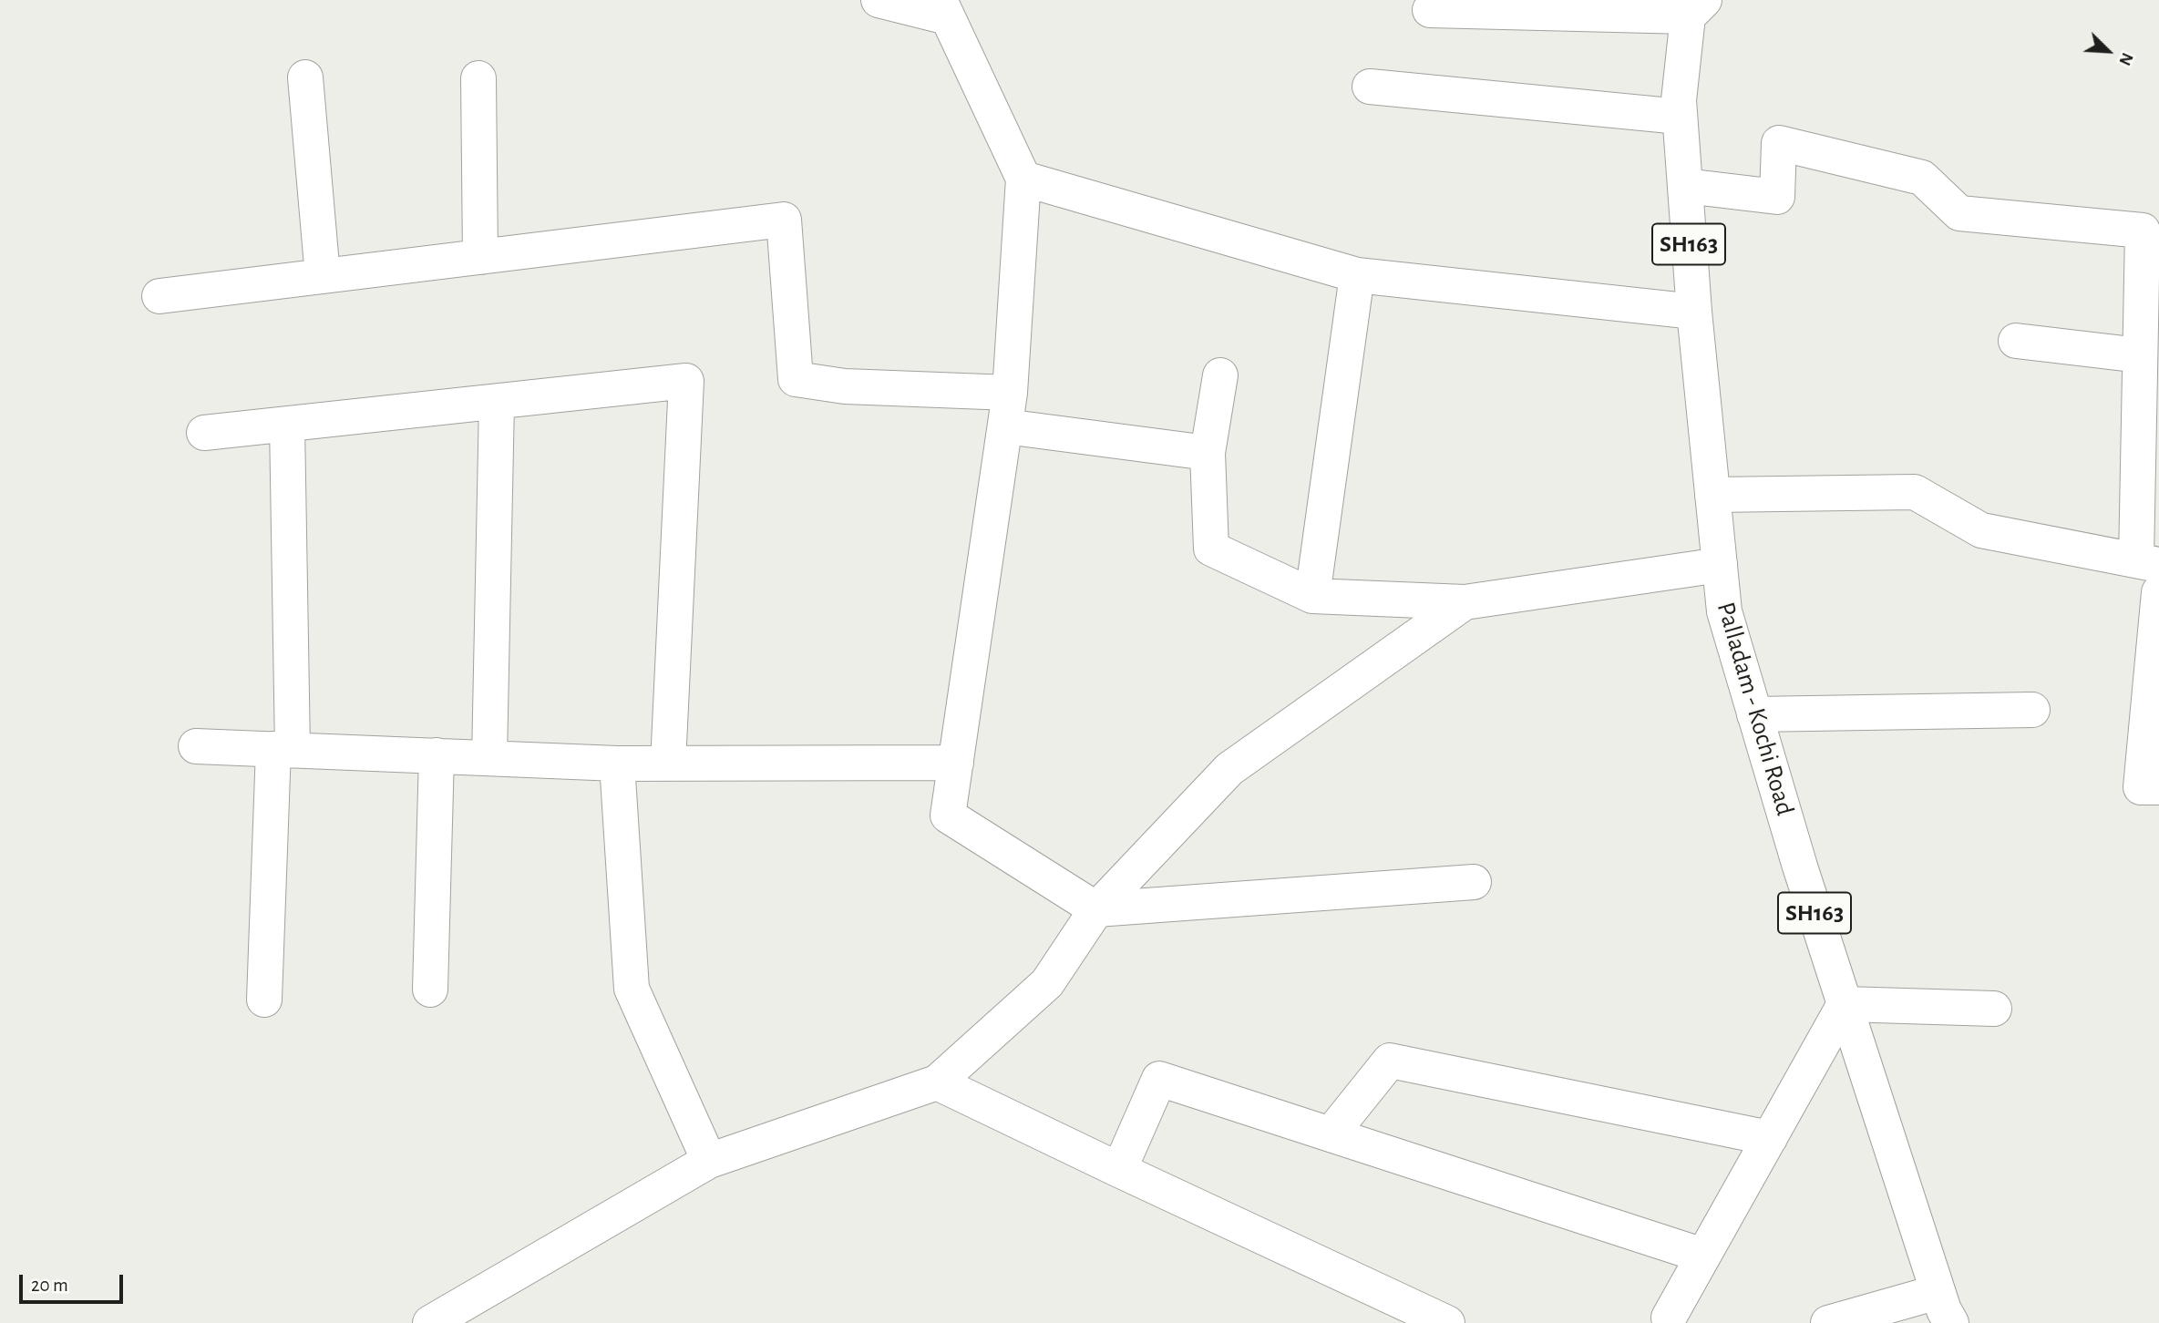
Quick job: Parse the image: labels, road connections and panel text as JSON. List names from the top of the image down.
{
  "streets": {
    "street": ["SH163", "Palladam - Kochi Road"]
  },
  "scale_bar": "20 m",
  "north": "bottom right"
}
